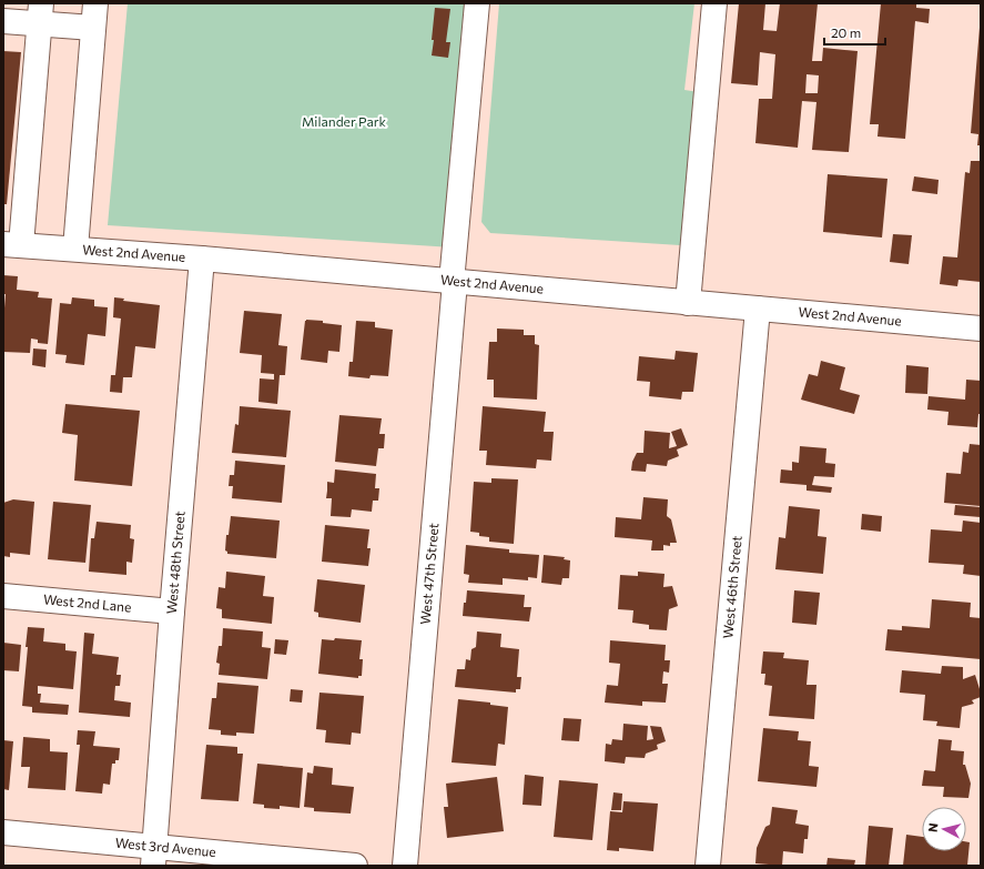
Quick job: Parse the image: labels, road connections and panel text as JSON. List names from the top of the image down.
{
  "streets": {
    "street": [
      "West 2nd Avenue",
      "West 48th Street",
      "West 47th Street",
      "West 46th Street",
      "West 2nd Lane",
      "West 3rd Avenue"
    ]
  },
  "crossings": [
    ["West 2nd Avenue", "West 48th Street"],
    ["West 2nd Avenue", "West 47th Street"],
    ["West 2nd Avenue", "West 46th Street"],
    ["West 48th Street", "West 2nd Lane"],
    ["West 48th Street", "West 3rd Avenue"]
  ],
  "parks": ["Milander Park"],
  "scale_bar": "20 m",
  "north": "left"
}
